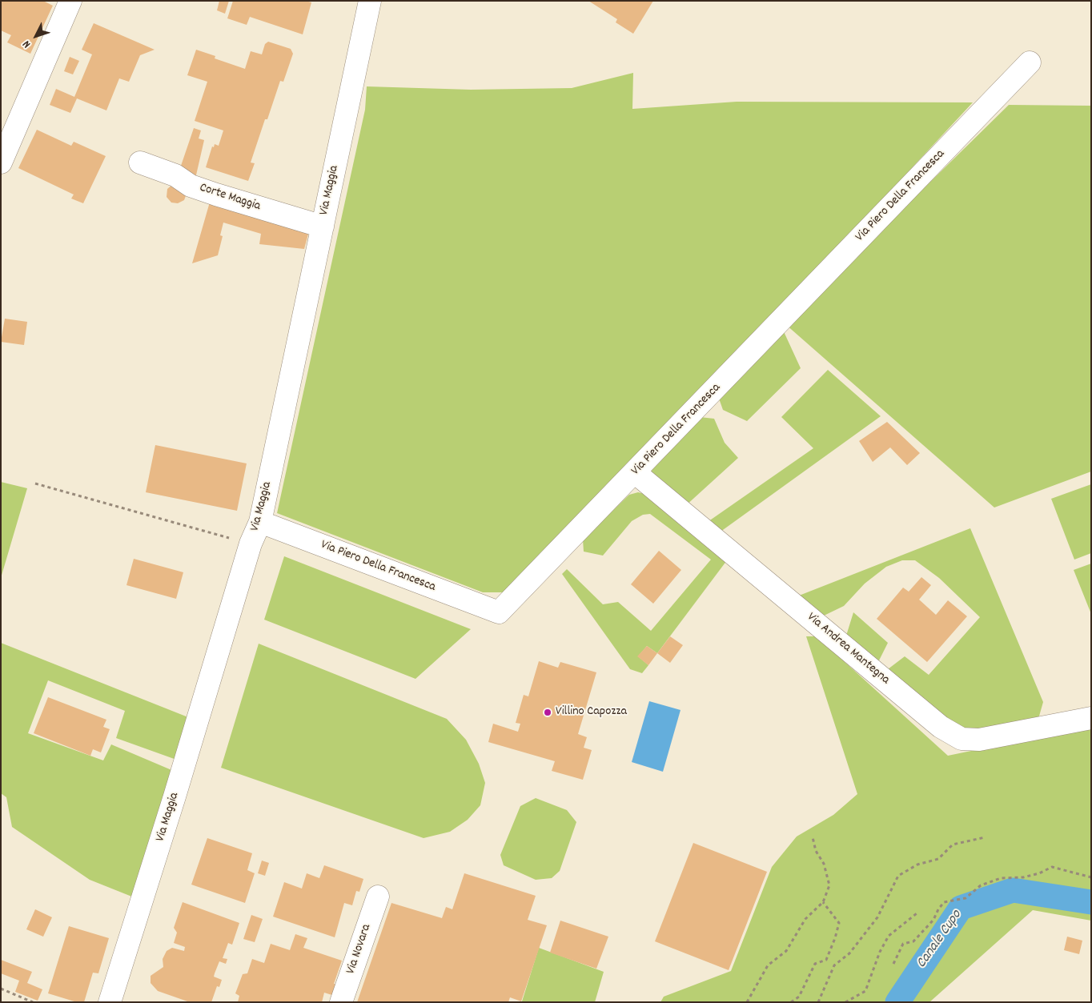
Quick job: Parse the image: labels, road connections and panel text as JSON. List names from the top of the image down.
{
  "streets": {
    "street": [
      "Via Maggia",
      "Via Piero Della Francesca",
      "Corte Maggia",
      "Via Andrea Mantegna",
      "Via Novara"
    ]
  },
  "crossings": [
    ["Via Maggia", "Via Piero Della Francesca"],
    ["Via Maggia", "Corte Maggia"],
    ["Via Piero Della Francesca", "Via Andrea Mantegna"]
  ],
  "water": ["Canale Cupo"],
  "places": ["Villino Capozza"],
  "north": "bottom left"
}
